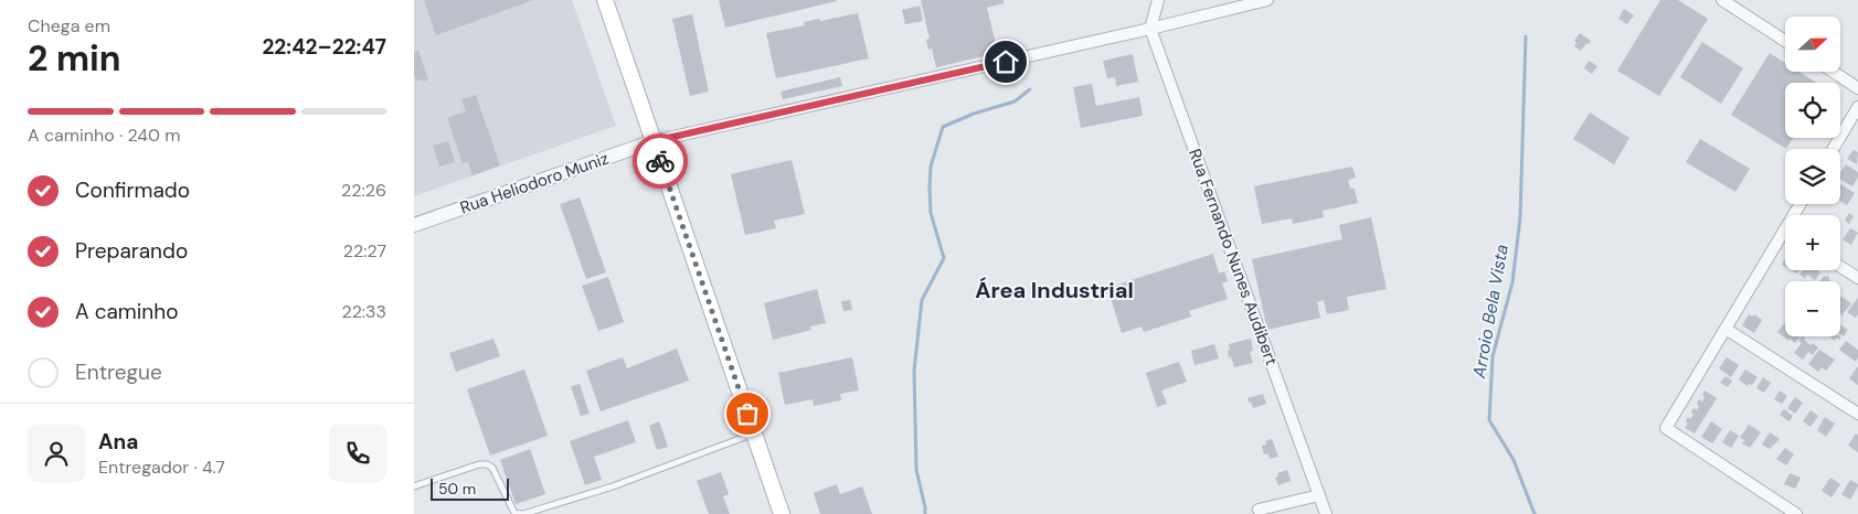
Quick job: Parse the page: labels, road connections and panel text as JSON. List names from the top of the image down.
{
  "streets": {
    "street": ["Rua Heliodoro Muniz", "Rua Fernando Nunes Audibert"]
  },
  "crossings": [
    ["Rua Heliodoro Muniz", "Rua Fernando Nunes Audibert"]
  ],
  "districts": ["Área Industrial"],
  "water": ["Arroio Bela Vista"],
  "scale_bar": "50 m",
  "north": "right",
  "page": {
    "heading": ["2 min", "Chega em", "22:42–22:47"],
    "panel": ["Ana", "Entregador · 4.7"],
    "map_buttons": ["+", "−"],
    "bar": "A caminho · 240 m",
    "list": [
      ["Confirmado", "22:26"],
      ["Preparando", "22:27"],
      ["A caminho", "22:33"],
      "Entregue"
    ],
    "scale": "50 m"
  }
}
